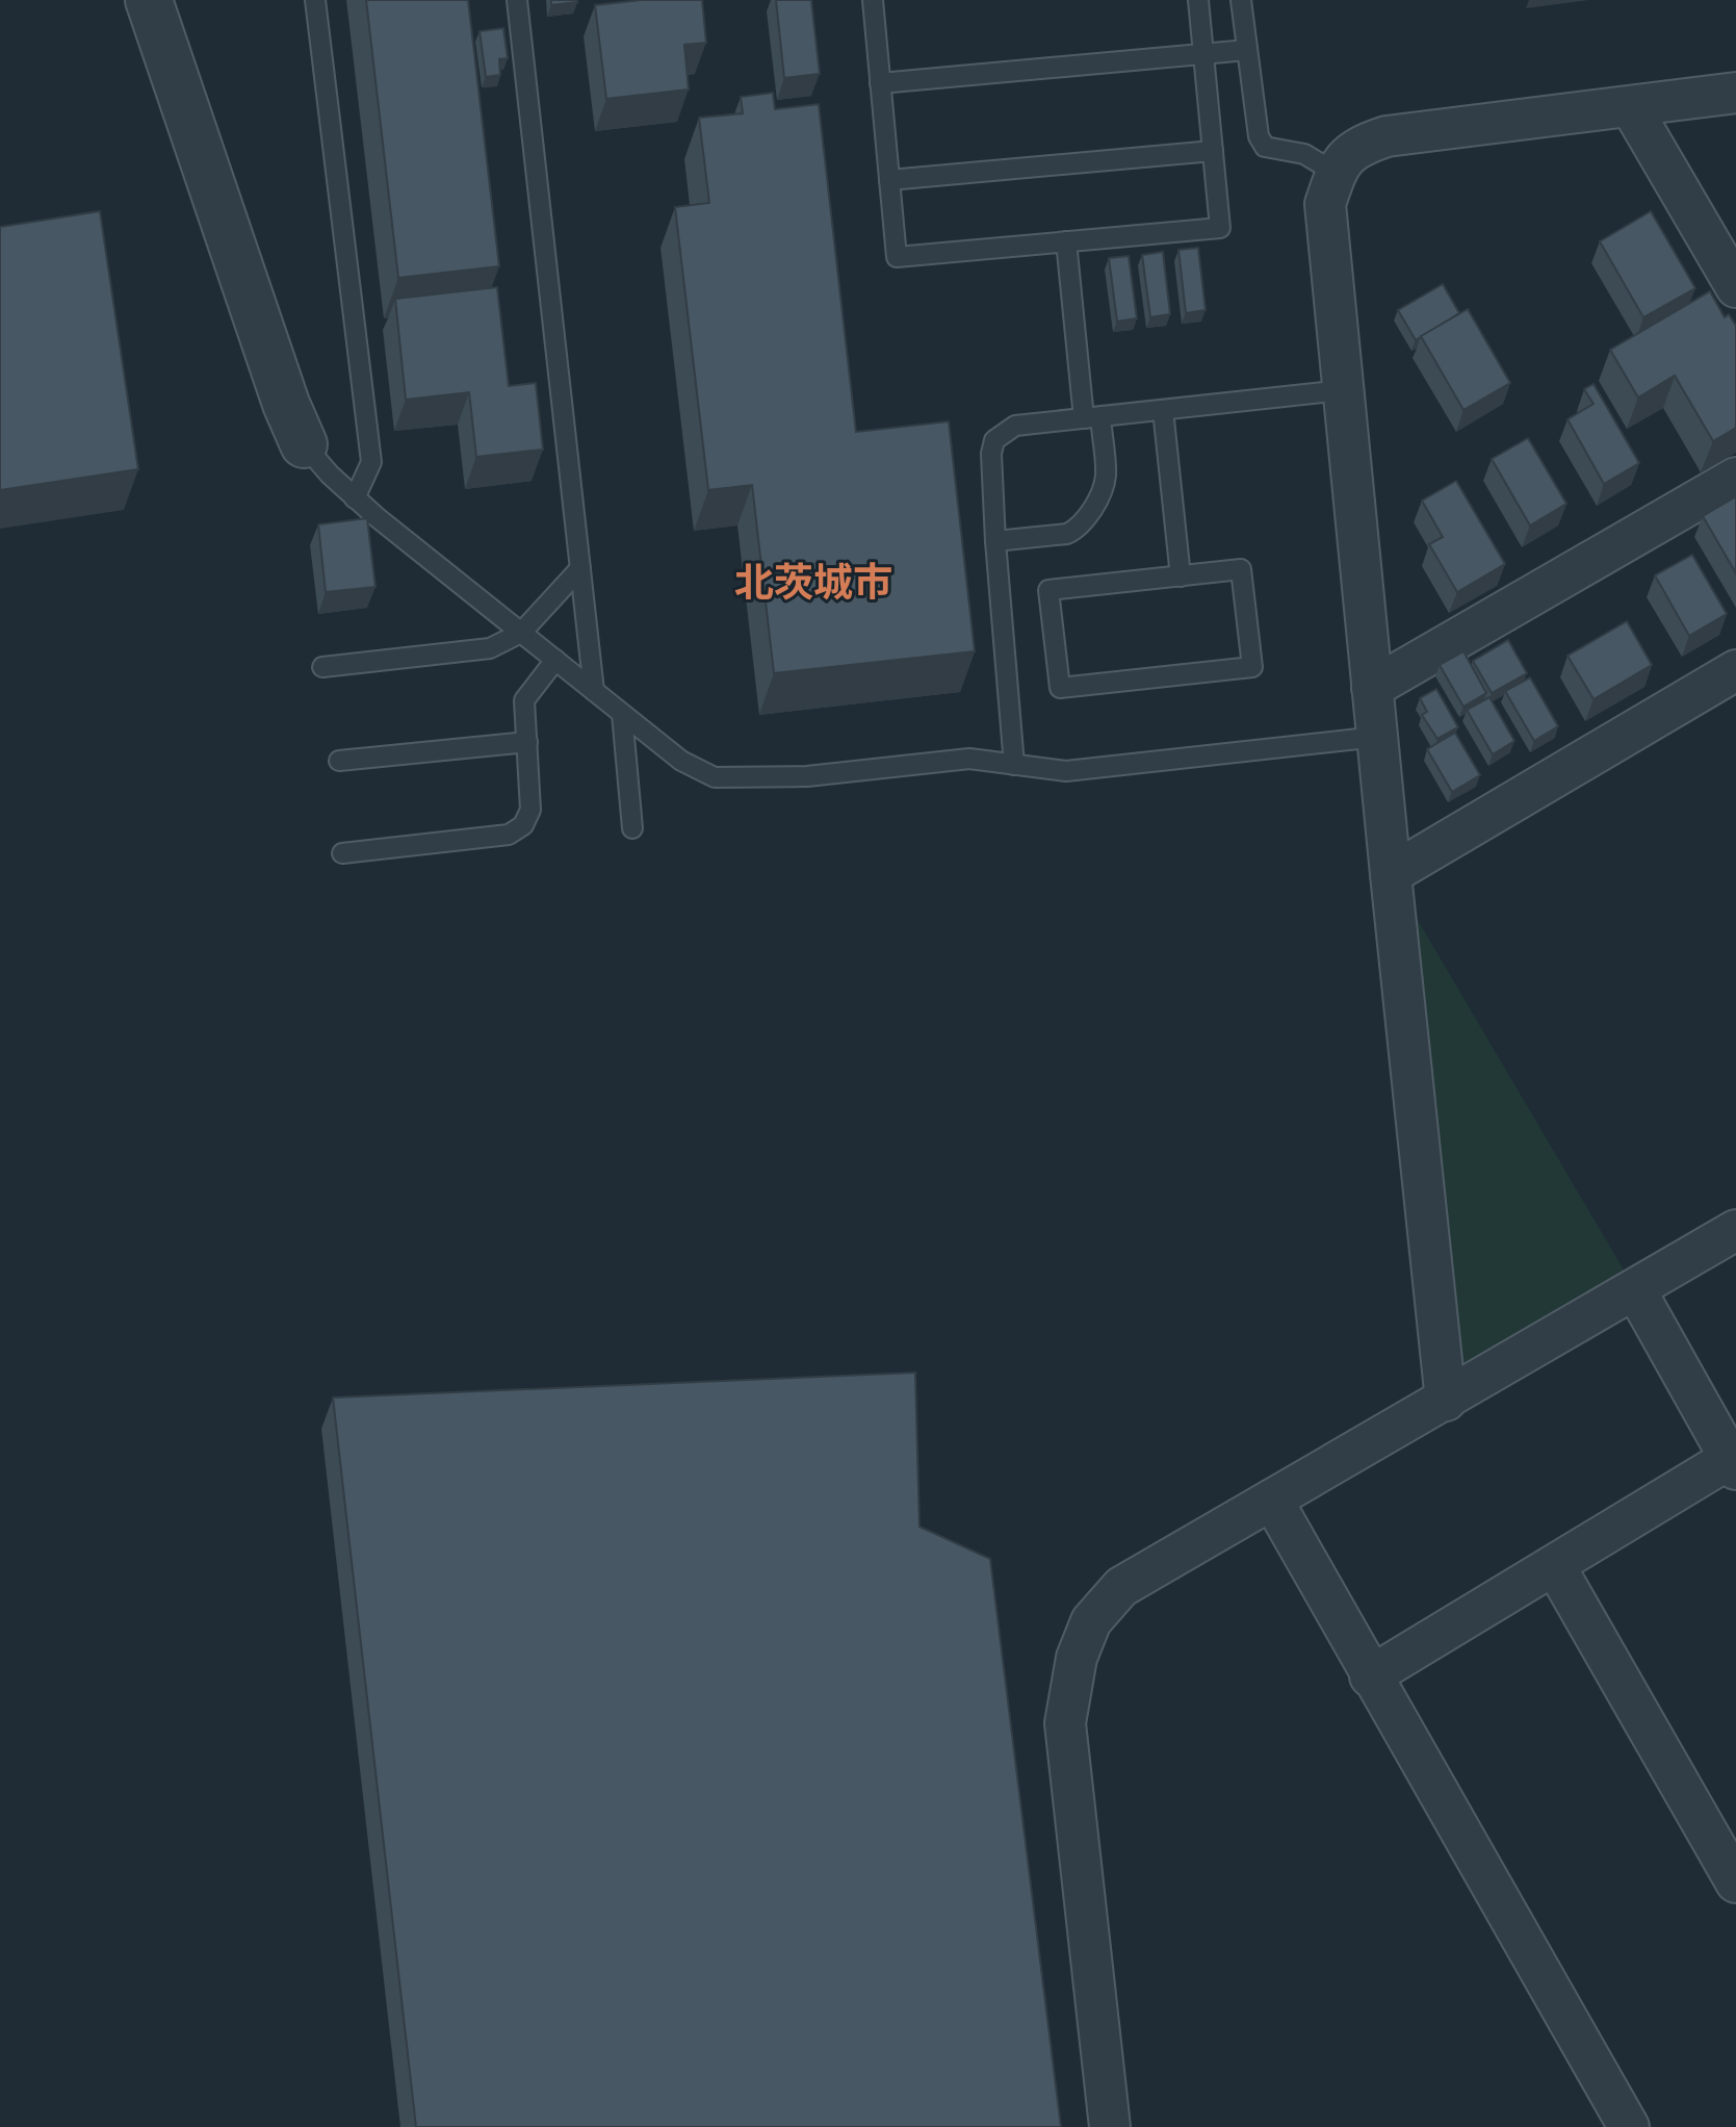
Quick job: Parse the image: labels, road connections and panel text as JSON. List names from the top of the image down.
{
  "districts": ["北茨城市"]
}
